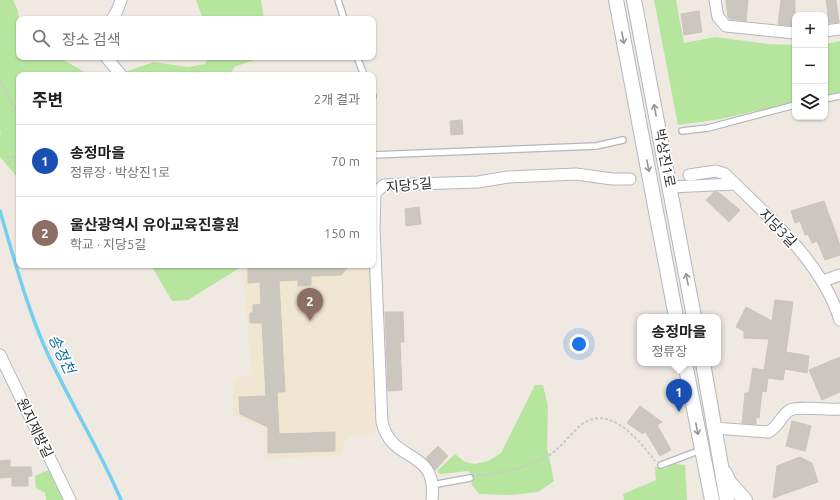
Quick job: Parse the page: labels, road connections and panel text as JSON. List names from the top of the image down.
{
  "streets": {
    "street": [
      "박상진1로",
      "지당5길",
      "지당3길",
      "원지제방길"
    ]
  },
  "water": ["송정천"],
  "page": {
    "map_buttons": ["+", "−"],
    "search": "장소 검색",
    "heading": ["주변", "2개 결과"],
    "list": [
      {
        "mark": "1",
        "name": "송정마을",
        "note": "정류장 · 박상진1로",
        "value": "70 m"
      },
      {
        "mark": "2",
        "name": "울산광역시 유아교육진흥원",
        "note": "학교 · 지당5길",
        "value": "150 m"
      }
    ],
    "pins": ["2", "1"],
    "popup": ["송정마을", "정류장"]
  }
}
